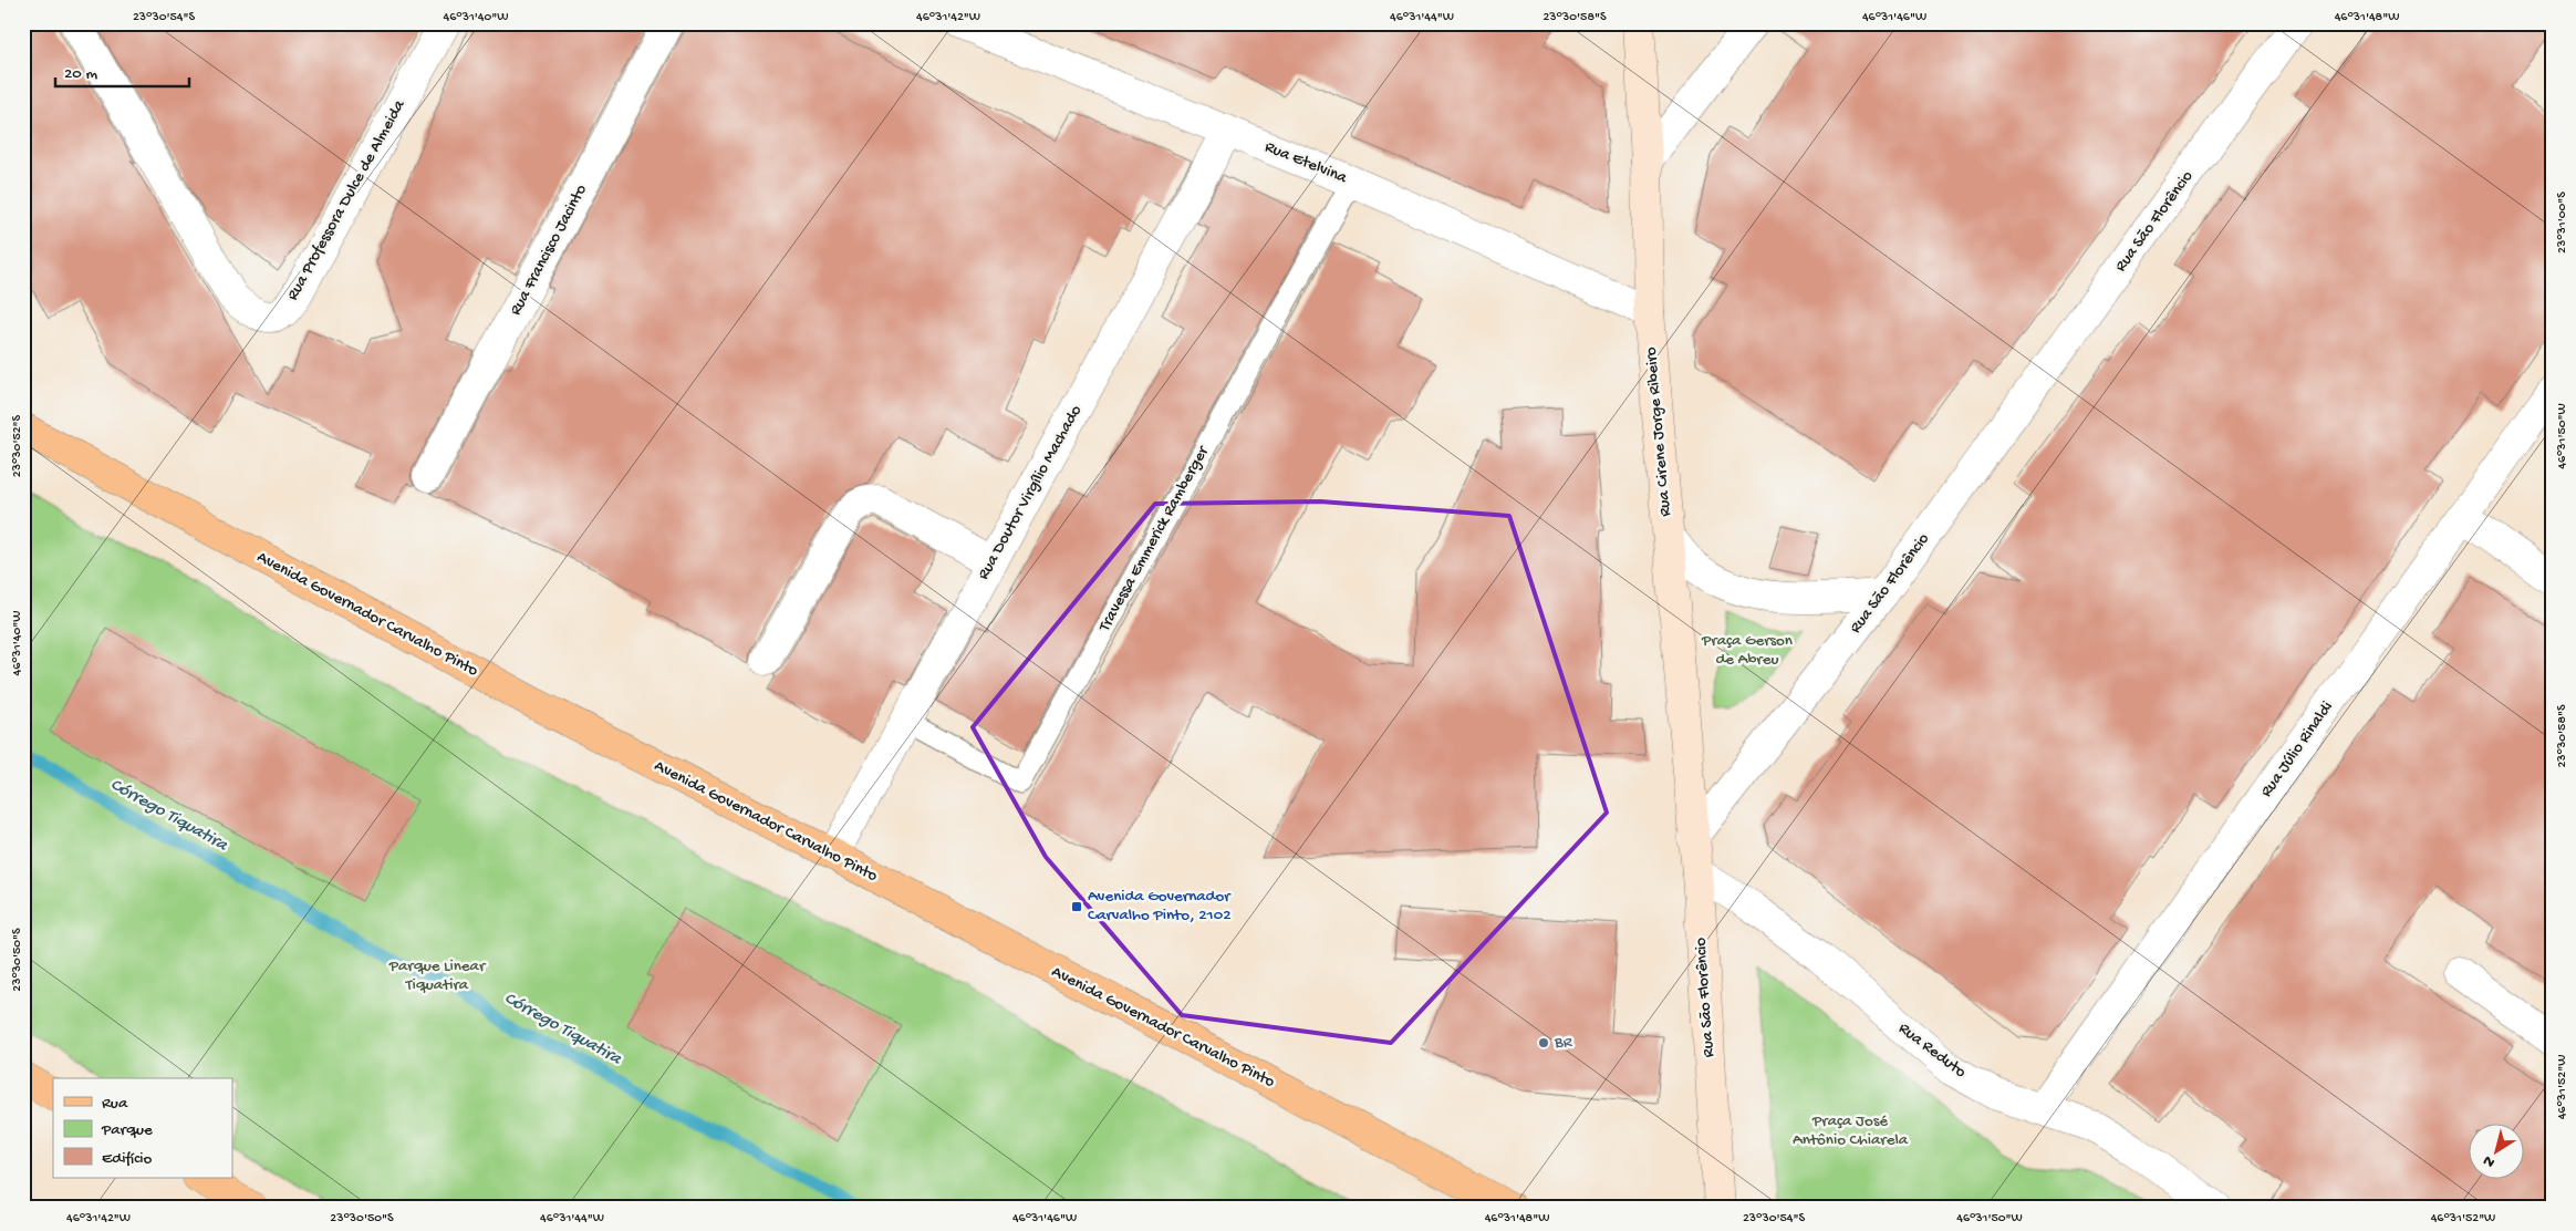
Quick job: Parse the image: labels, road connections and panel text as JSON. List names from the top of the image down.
{
  "streets": {
    "main road": ["Avenida Governador Carvalho Pinto"],
    "street": [
      "Rua Etelvina",
      "Rua Professora Dulce de Almeida",
      "Rua São Florêncio",
      "Rua Francisco Jacinto",
      "Rua Cirene Jorge Ribeiro",
      "Rua Doutor Virgílio Machado",
      "Rua Júlio Rinaldi",
      "Rua Reduto"
    ],
    "lane": ["Travessa Emmerick Ramberger"]
  },
  "crossings": [
    ["Rua Etelvina", "Rua Cirene Jorge Ribeiro"],
    ["Rua Etelvina", "Rua Doutor Virgílio Machado"],
    ["Rua Etelvina", "Travessa Emmerick Ramberger"],
    ["Rua São Florêncio", "Rua Cirene Jorge Ribeiro"],
    ["Rua São Florêncio", "Rua Reduto"],
    ["Rua Doutor Virgílio Machado", "Travessa Emmerick Ramberger"],
    ["Rua Doutor Virgílio Machado", "Avenida Governador Carvalho Pinto"],
    ["Rua Júlio Rinaldi", "Rua Reduto"]
  ],
  "water": ["Córrego Tiquatira"],
  "parks": ["Praça Gerson de Abreu", "Parque Linear Tiquatira", "Praça José Antônio Chiarela"],
  "places": {
    "transit": ["Avenida Governador Carvalho Pinto, 2102"],
    "other": ["BR"]
  },
  "legend": ["Rua", "Parque", "Edifício"],
  "scale_bar": "20 m",
  "north": "bottom left",
  "coordinates": [
    "23°30'54\"S",
    "46°31'40\"W",
    "46°31'42\"W",
    "46°31'44\"W",
    "23°30'58\"S",
    "46°31'46\"W",
    "46°31'48\"W",
    "23°31'00\"S",
    "46°31'50\"W",
    "23°30'52\"S",
    "23°30'50\"S",
    "46°31'52\"W"
  ]
}
